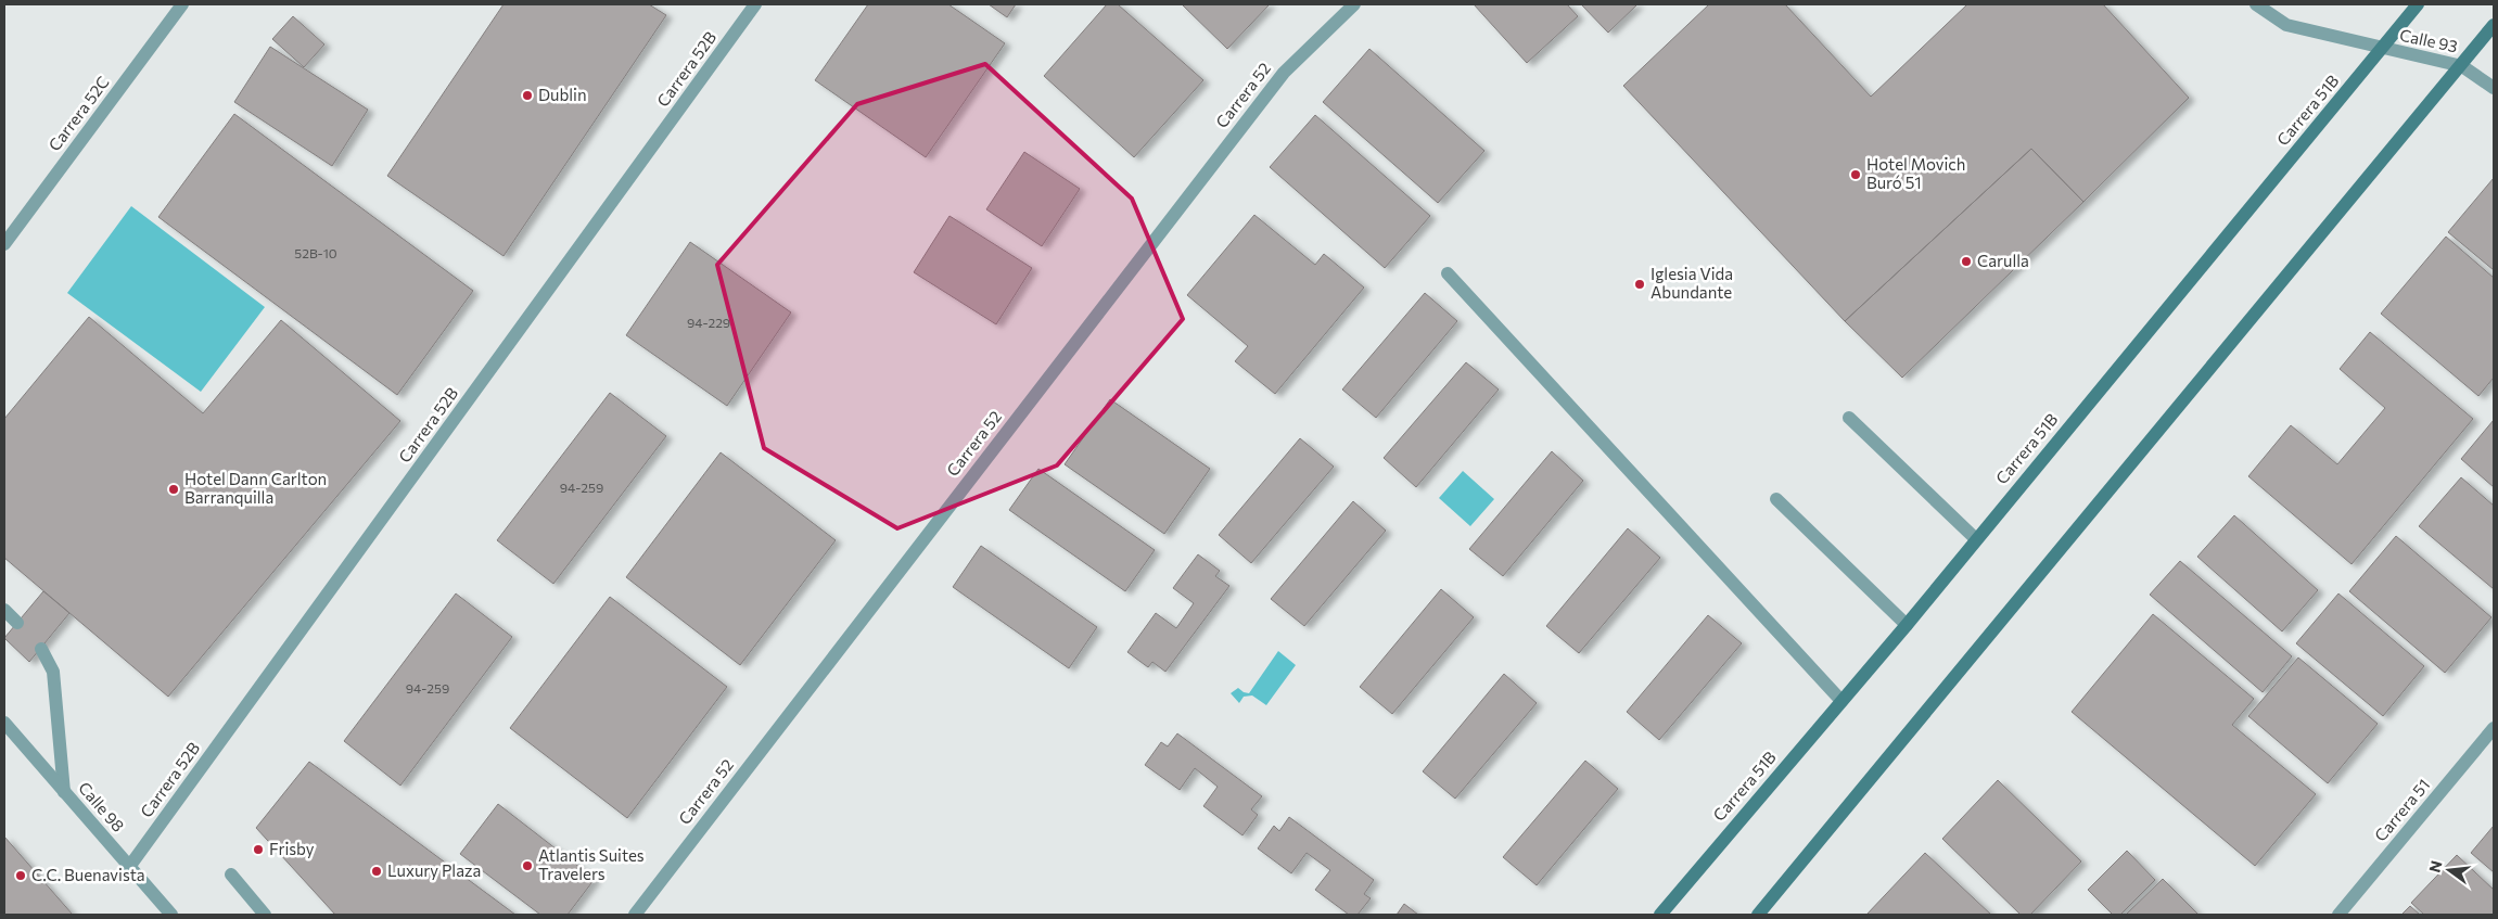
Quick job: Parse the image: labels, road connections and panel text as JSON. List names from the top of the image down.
{
  "streets": {
    "main road": ["Carrera 51B"],
    "street": [
      "Calle 93",
      "Carrera 52B",
      "Carrera 52",
      "Carrera 52C",
      "Calle 98",
      "Carrera 51"
    ]
  },
  "crossings": [
    ["Calle 93", "Carrera 51B"],
    ["Carrera 52B", "Calle 98"]
  ],
  "places": [
    "Dublin",
    "Hotel Movich Buró 51",
    "Carulla",
    "Iglesia Vida Abundante",
    "Hotel Dann Carlton Barranquilla",
    "Frisby",
    "Atlantis Suites Travelers",
    "Luxury Plaza",
    "C.C. Buenavista"
  ],
  "house_numbers": [
    "52B-10",
    "94-229",
    "94-259",
    "94-259"
  ],
  "north": "left"
}
